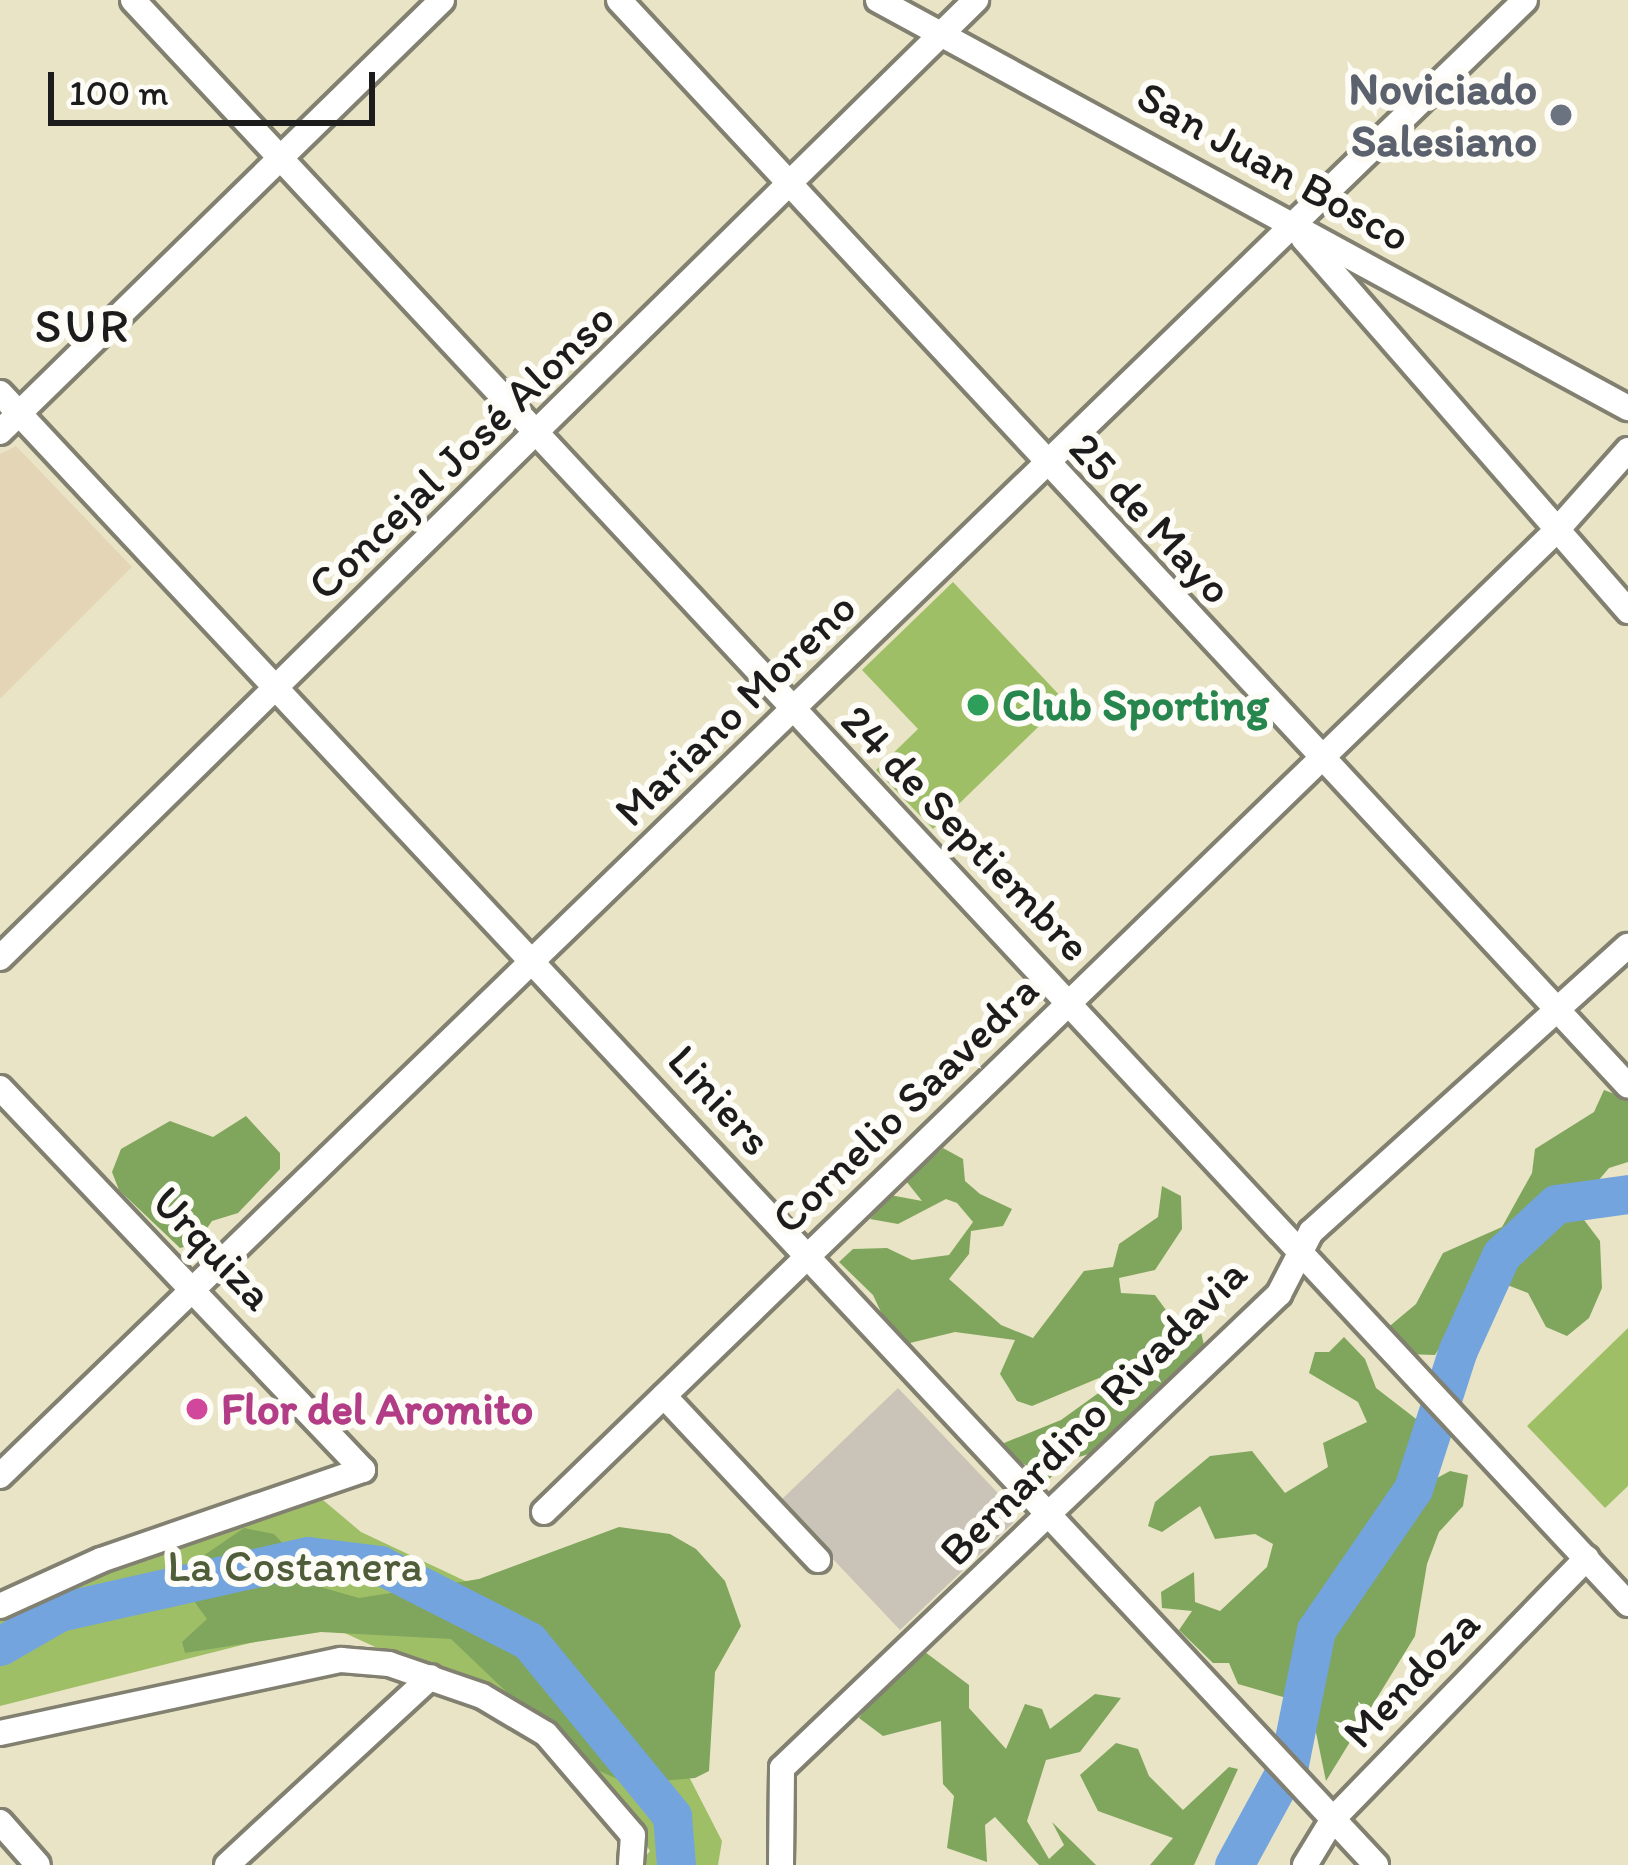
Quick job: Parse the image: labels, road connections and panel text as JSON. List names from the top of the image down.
{
  "streets": {
    "street": [
      "San Juan Bosco",
      "Concejal José Alonso",
      "25 de Mayo",
      "Mariano Moreno",
      "24 de Septiembre",
      "Liniers",
      "Cornelio Saavedra",
      "Urquiza",
      "Bernardino Rivadavia",
      "Mendoza"
    ]
  },
  "crossings": [
    ["San Juan Bosco", "Concejal José Alonso"],
    ["San Juan Bosco", "Mariano Moreno"],
    ["Concejal José Alonso", "25 de Mayo"],
    ["Concejal José Alonso", "24 de Septiembre"],
    ["Concejal José Alonso", "Liniers"],
    ["25 de Mayo", "Mariano Moreno"],
    ["25 de Mayo", "Cornelio Saavedra"],
    ["25 de Mayo", "Bernardino Rivadavia"],
    ["Mariano Moreno", "24 de Septiembre"],
    ["Mariano Moreno", "Liniers"],
    ["Mariano Moreno", "Urquiza"],
    ["24 de Septiembre", "Cornelio Saavedra"],
    ["24 de Septiembre", "Bernardino Rivadavia"],
    ["24 de Septiembre", "Mendoza"],
    ["Liniers", "Cornelio Saavedra"],
    ["Liniers", "Bernardino Rivadavia"],
    ["Liniers", "Mendoza"]
  ],
  "districts": ["SUR"],
  "parks": ["La Costanera"],
  "places": ["Noviciado Salesiano", "Club Sporting", "Flor del Aromito"],
  "scale_bar": "100 m"
}
